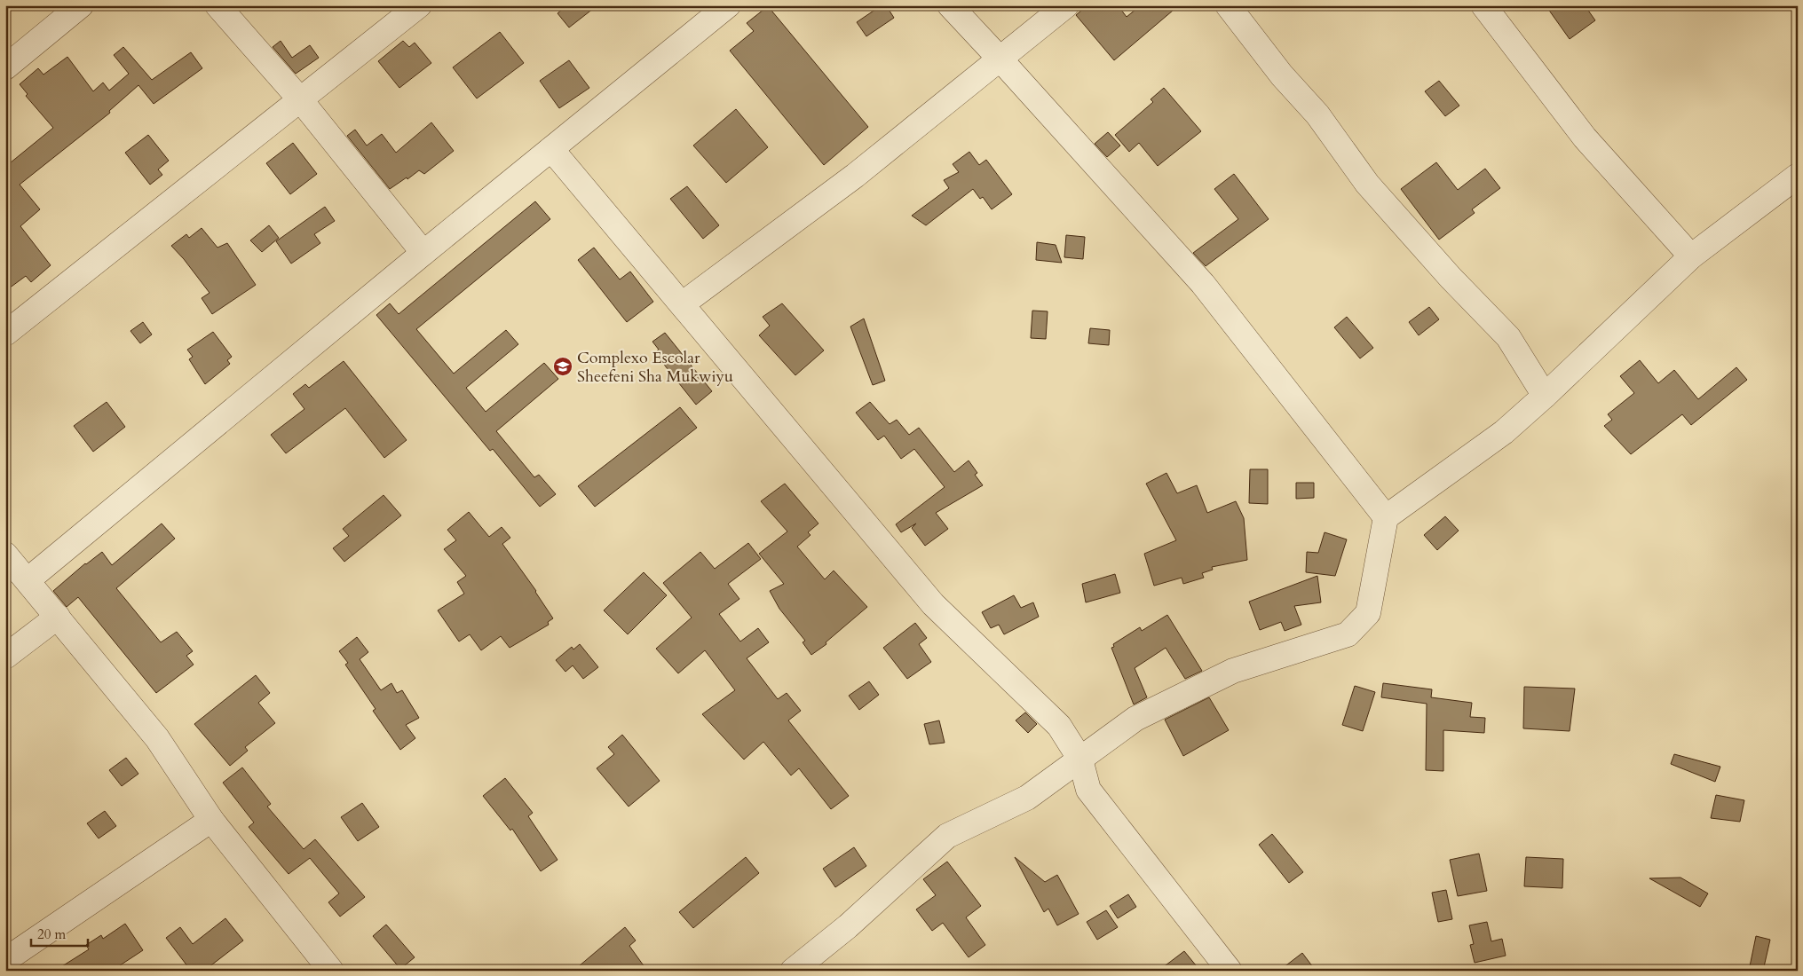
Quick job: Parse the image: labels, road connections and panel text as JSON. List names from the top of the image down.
{
  "places": {
    "school or university": ["Complexo Escolar Sheefeni Sha Mukwiyu"]
  },
  "scale_bar": "20 m"
}
